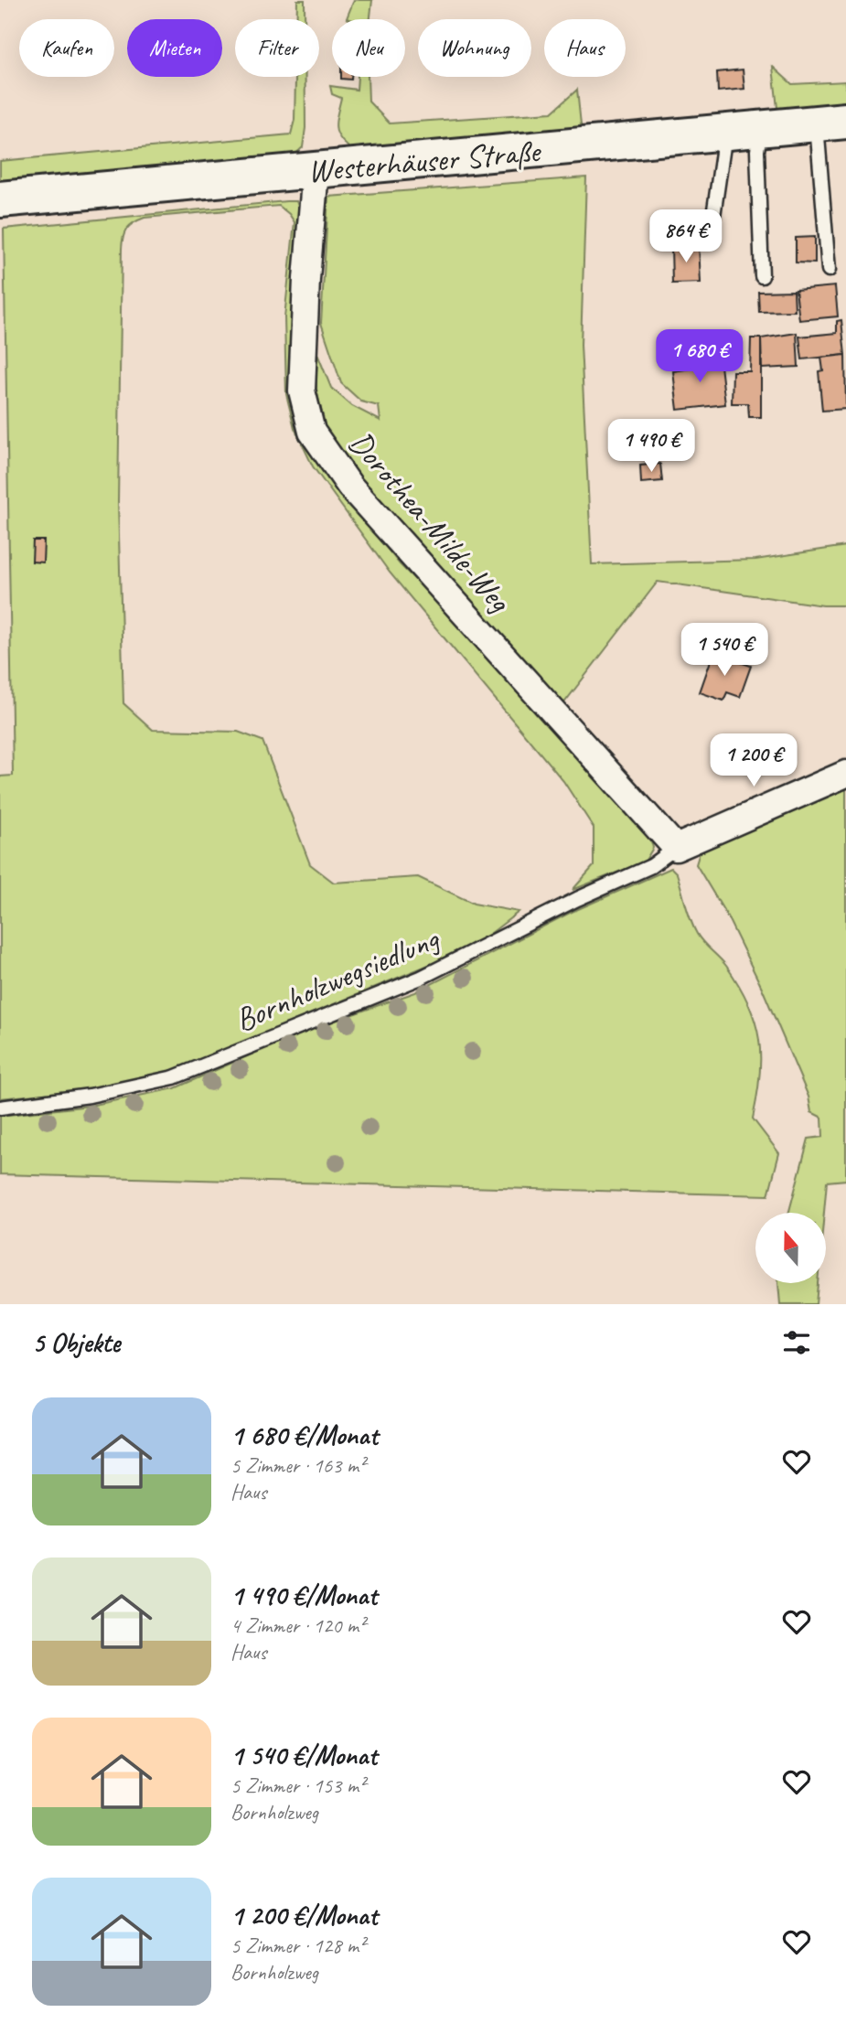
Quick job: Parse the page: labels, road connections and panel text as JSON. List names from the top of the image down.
{
  "streets": {
    "main road": ["Westerhäuser Straße"],
    "street": ["Dorothea-Milde-Weg"],
    "lane": ["Bornholzwegsiedlung"]
  },
  "crossings": [
    ["Westerhäuser Straße", "Dorothea-Milde-Weg"],
    ["Dorothea-Milde-Weg", "Bornholzwegsiedlung"]
  ],
  "north": "top",
  "page": {
    "chip": [
      "Kaufen",
      "Mieten",
      "Filter",
      "Neu",
      "Wohnung",
      "Haus"
    ],
    "price": [
      "864 €",
      "1 680 €",
      "1 490 €",
      "1 540 €",
      "1 200 €"
    ],
    "heading": "5 Objekte",
    "list": [
      {
        "name": "1 680 €/Monat",
        "note": "5 Zimmer · 163 m² · Haus"
      },
      {
        "name": "1 490 €/Monat",
        "note": "4 Zimmer · 120 m² · Haus"
      },
      {
        "name": "1 540 €/Monat",
        "note": "5 Zimmer · 153 m² · Bornholzweg"
      },
      {
        "name": "1 200 €/Monat",
        "note": "5 Zimmer · 128 m² · Bornholzweg"
      }
    ]
  }
}
